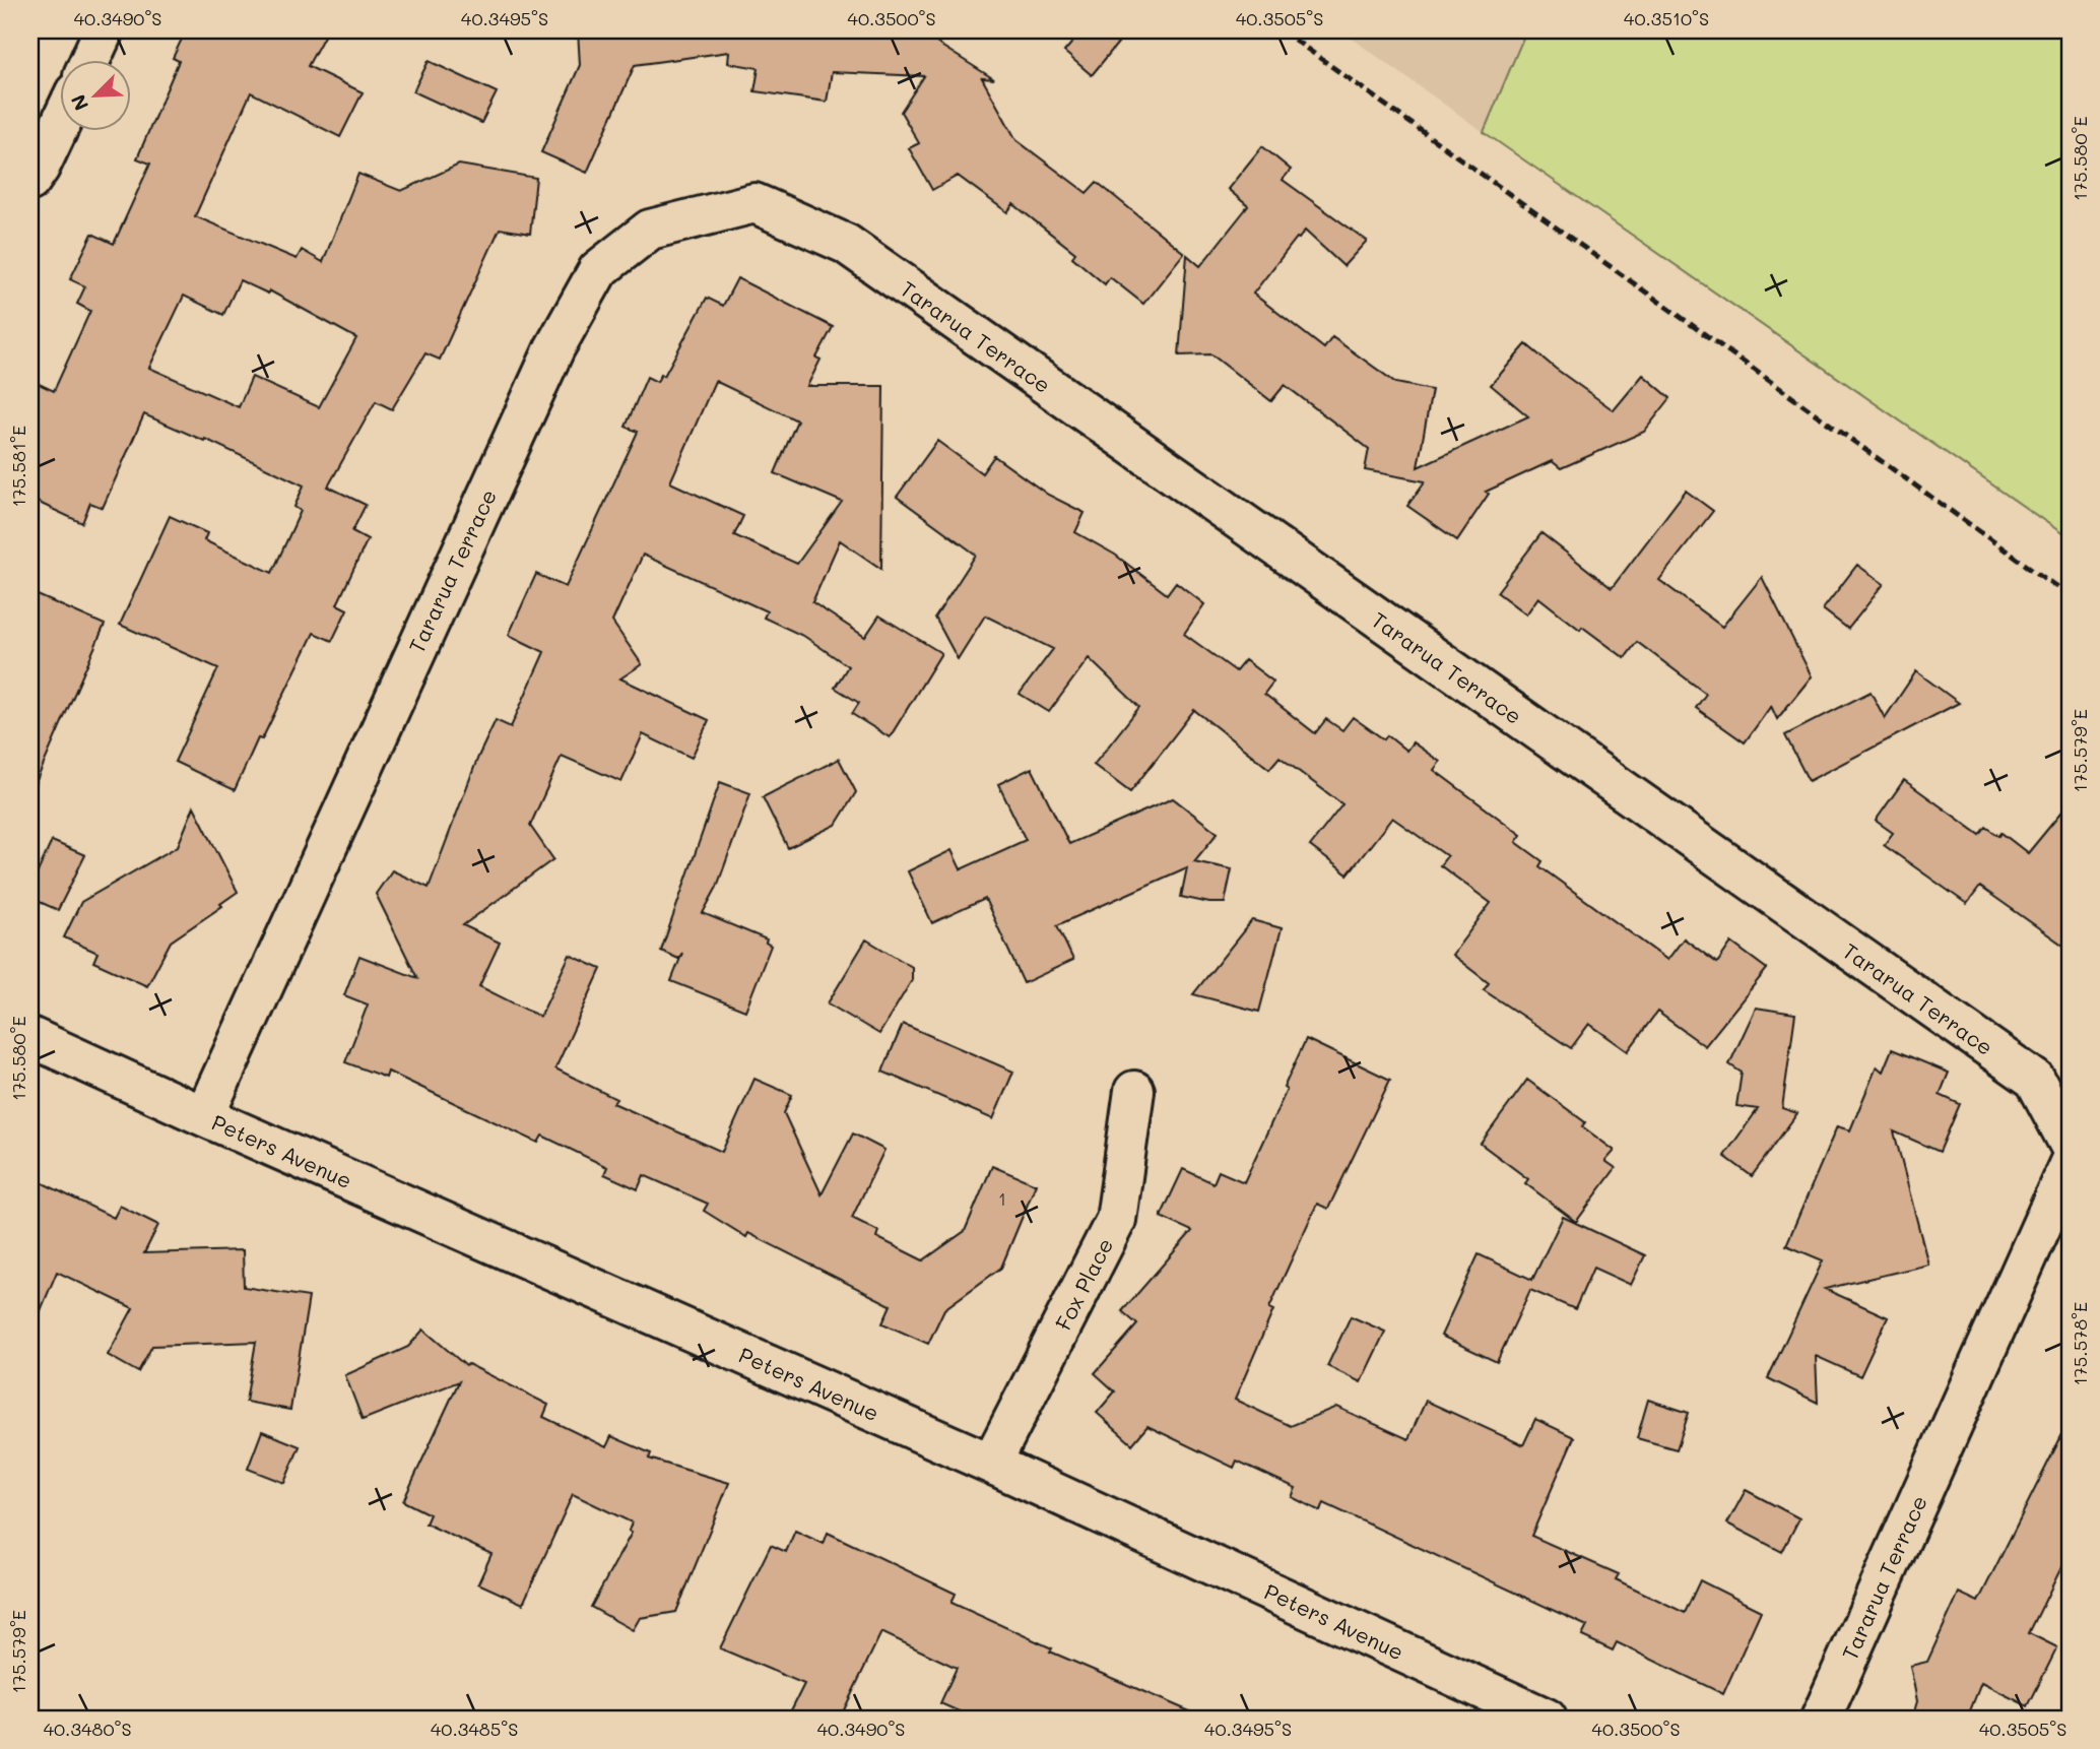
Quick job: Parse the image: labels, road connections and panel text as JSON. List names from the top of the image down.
{
  "streets": {
    "street": ["Tararua Terrace", "Peters Avenue", "Fox Place"]
  },
  "crossings": [
    ["Tararua Terrace", "Peters Avenue"],
    ["Peters Avenue", "Fox Place"]
  ],
  "house_numbers": ["1"],
  "north": "bottom left",
  "coordinates": [
    "40.3490°S",
    "40.3495°S",
    "40.3500°S",
    "40.3505°S",
    "40.3510°S",
    "175.580°E",
    "175.581°E",
    "175.579°E",
    "175.578°E",
    "40.3480°S",
    "40.3485°S"
  ]
}
